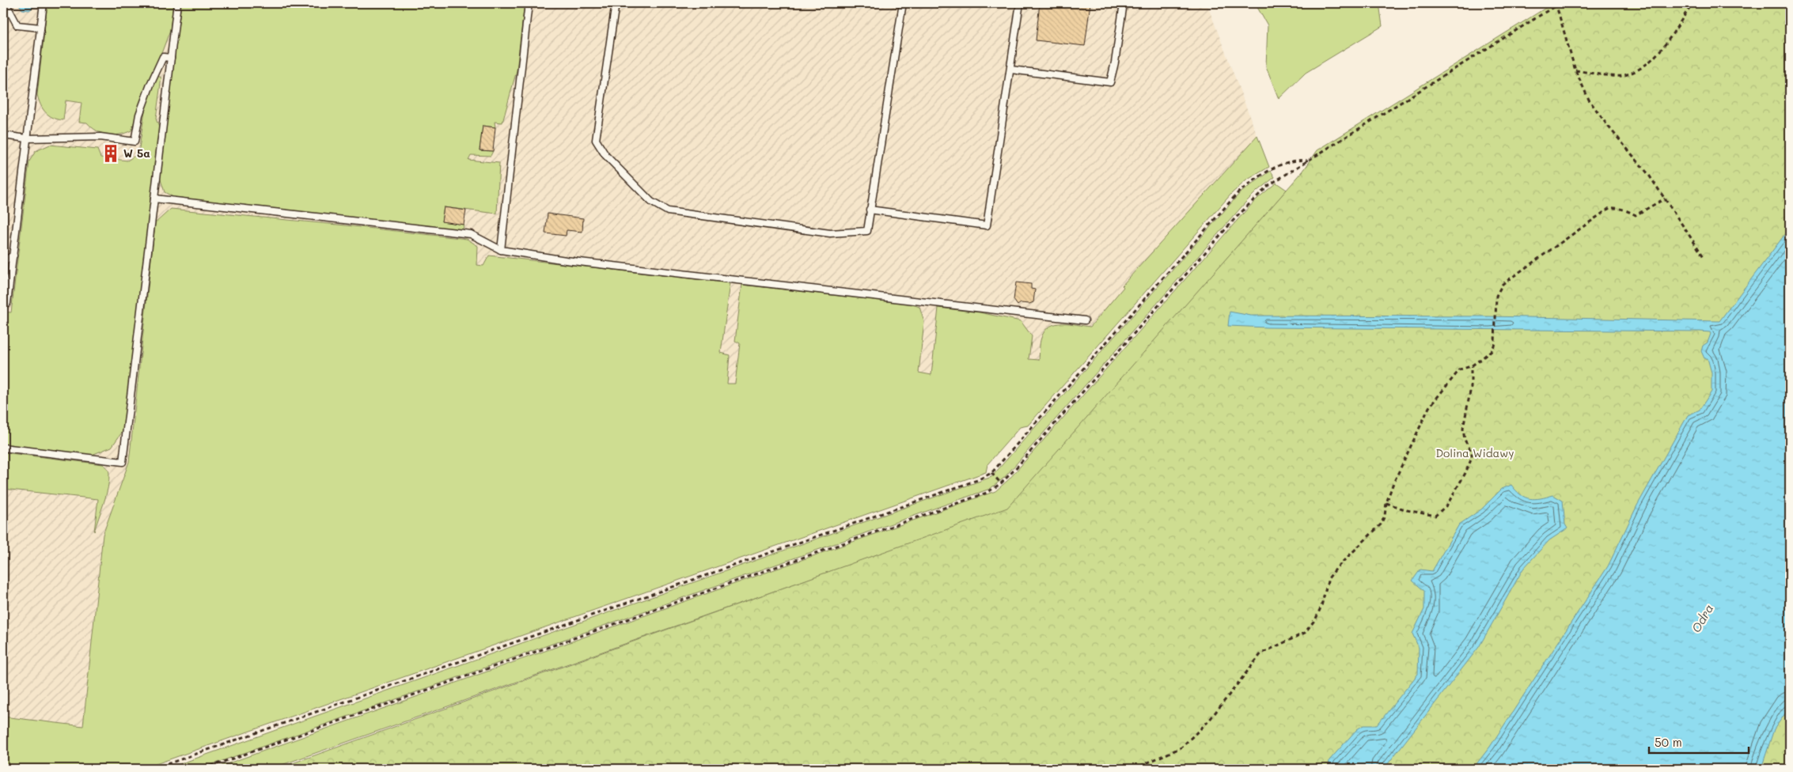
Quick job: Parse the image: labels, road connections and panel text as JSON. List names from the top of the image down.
{
  "water": ["Odra"],
  "parks": ["Dolina Widawy"],
  "places": {
    "building": ["W 5a"]
  },
  "scale_bar": "50 m"
}
